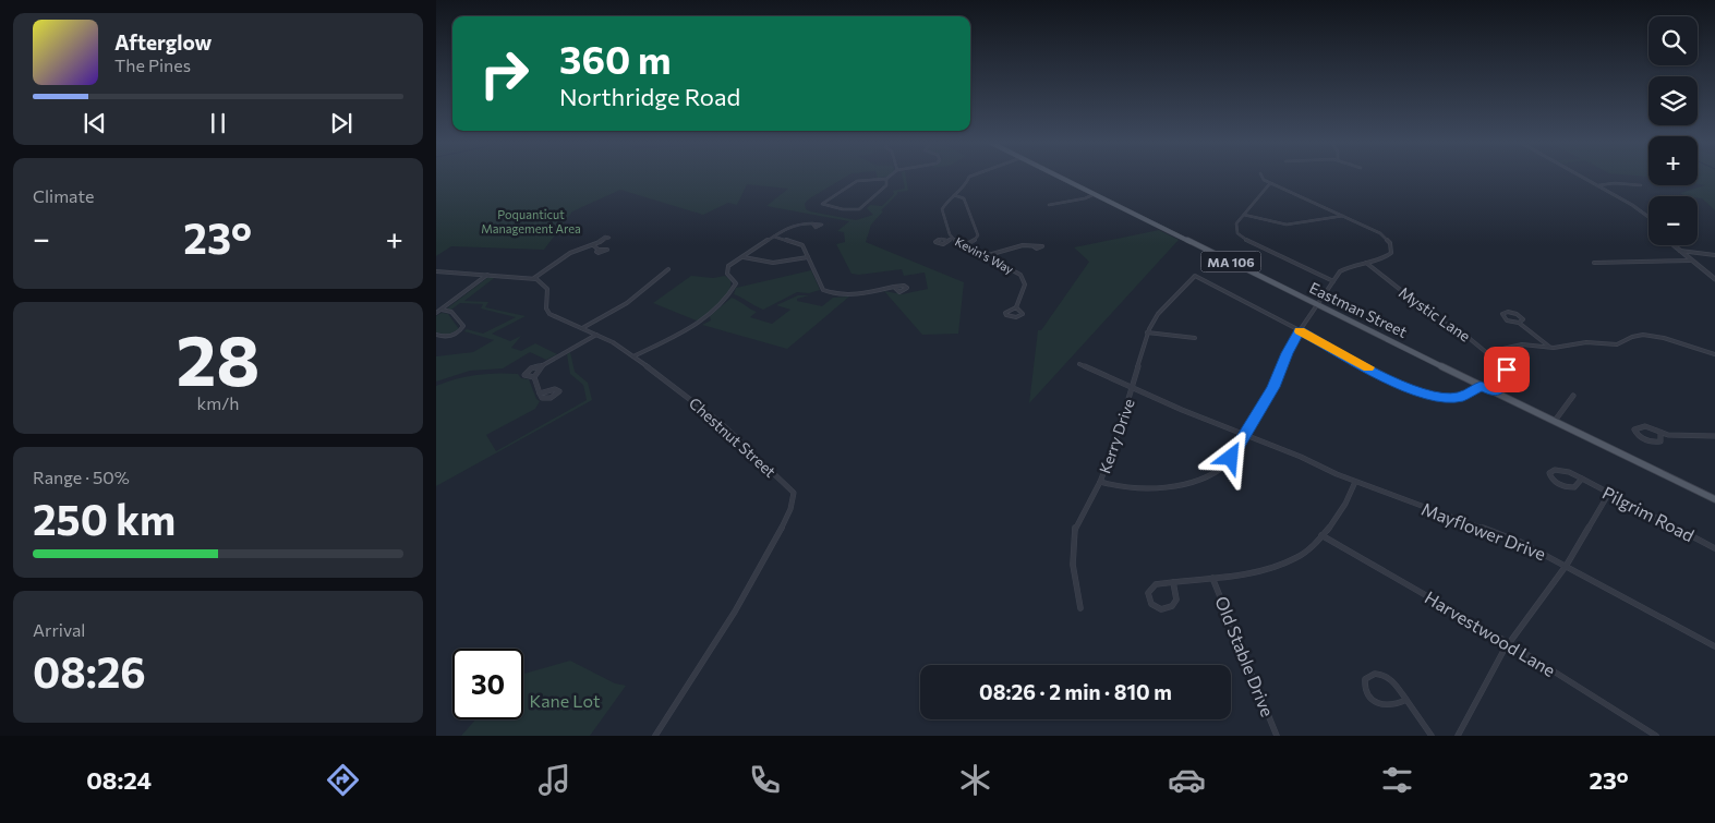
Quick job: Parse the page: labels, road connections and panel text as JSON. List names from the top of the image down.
{
  "streets": {
    "main road": ["MA 106", "Eastman Street"],
    "street": [
      "Kevin's Way",
      "Mystic Lane",
      "Kerry Drive",
      "Chestnut Street",
      "Pilgrim Road",
      "Mayflower Drive",
      "Harvestwood Lane",
      "Old Stable Drive"
    ]
  },
  "crossings": [
    ["Eastman Street", "Mystic Lane"],
    ["Kerry Drive", "Mayflower Drive"]
  ],
  "parks": ["Poquanticut Management Area", "Kane Lot"],
  "page": {
    "map_buttons": ["+", "−"],
    "turn": ["360 m", "Northridge Road"],
    "song": ["Afterglow", "The Pines"],
    "tile": [
      "Climate",
      ["28", "km/h"],
      ["Range · 50%", "250 km"],
      ["Arrival", "08:26"]
    ],
    "heat": ["−", "23°", "+"],
    "limit": "30",
    "trip": "08:26 · 2 min · 810 m",
    "tabs": ["08:24", "23°"]
  }
}
